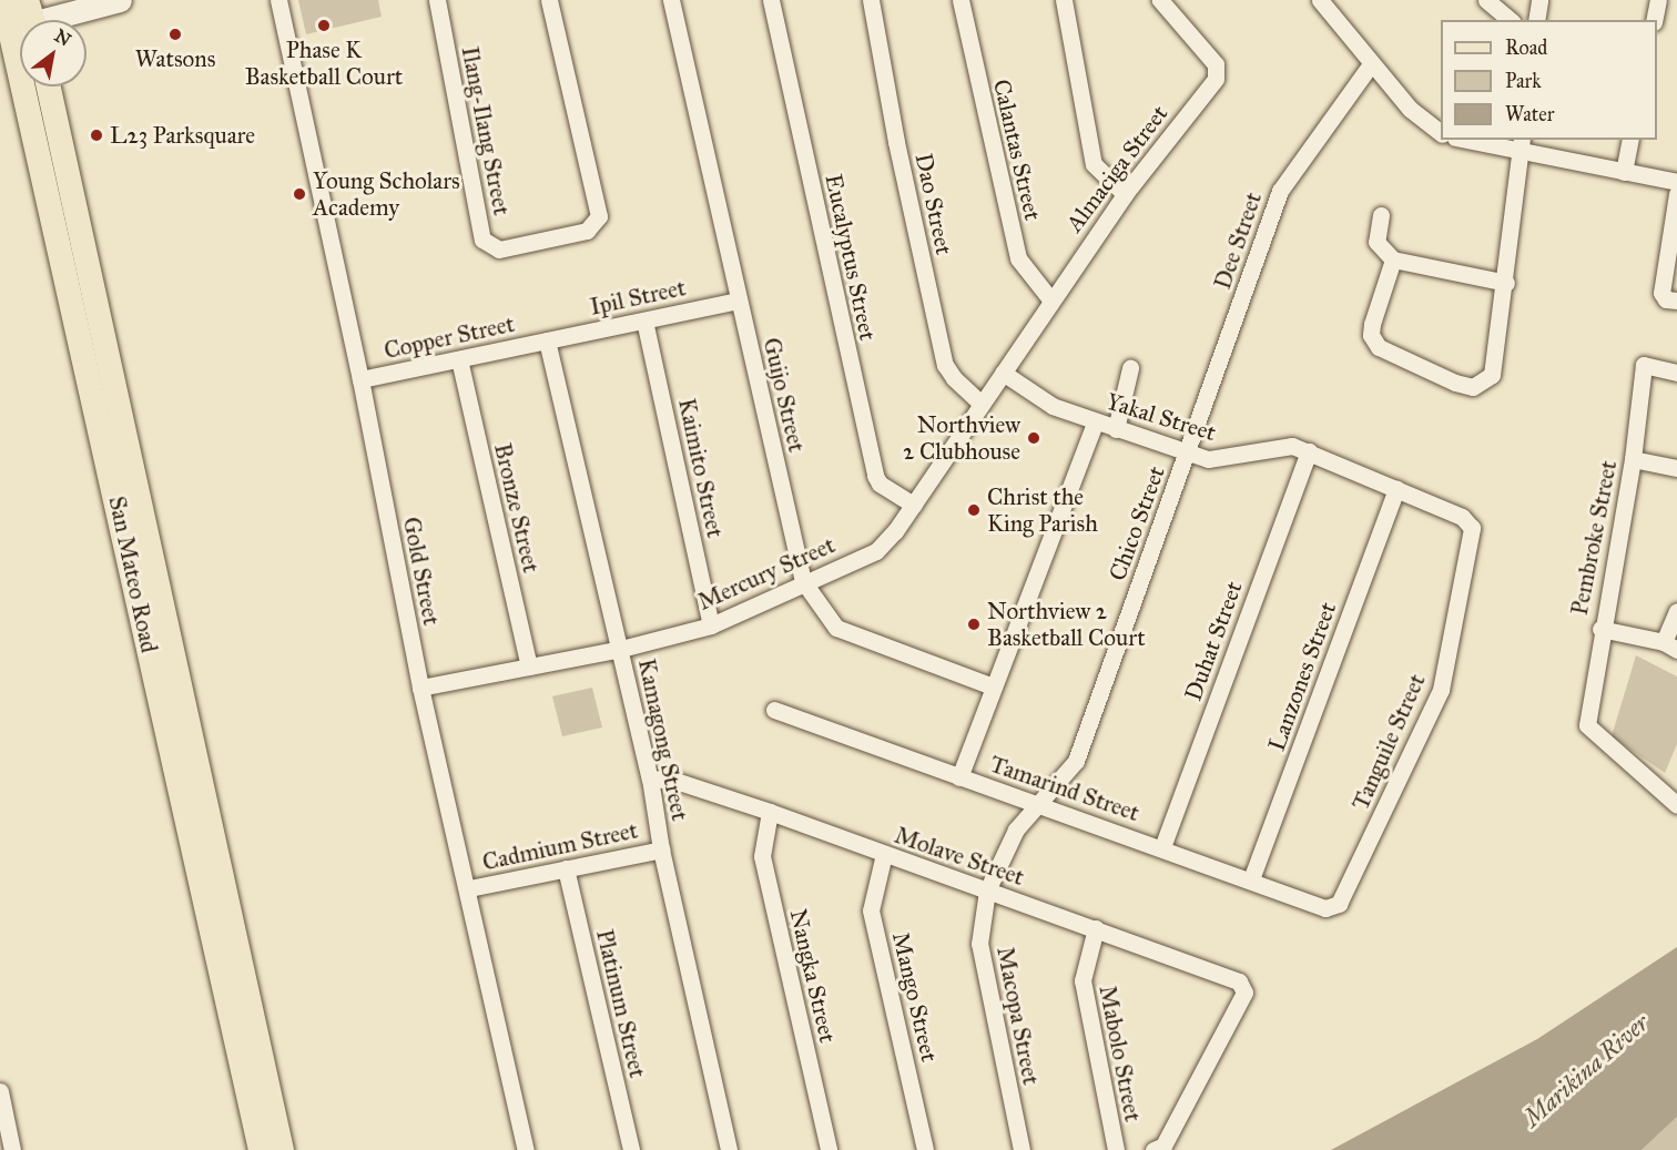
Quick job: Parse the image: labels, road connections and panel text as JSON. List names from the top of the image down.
{
  "streets": {
    "main road": ["San Mateo Road"],
    "street": [
      "Ilang-Ilang Street",
      "Calantas Street",
      "Almaciga Street",
      "Dao Street",
      "Dee Street",
      "Eucalyptus Street",
      "Ipil Street",
      "Copper Street",
      "Guijo Street",
      "Yakal Street",
      "Kaimito Street",
      "Bronze Street",
      "Chico Street",
      "Pembroke Street",
      "Gold Street",
      "Mercury Street",
      "Duhat Street",
      "Lanzones Street",
      "Kamagong Street",
      "Tanguile Street",
      "Tamarind Street",
      "Cadmium Street",
      "Molave Street",
      "Nangka Street",
      "Mango Street",
      "Platinum Street",
      "Macopa Street",
      "Mabolo Street"
    ]
  },
  "crossings": [
    ["Calantas Street", "Almaciga Street"],
    ["Almaciga Street", "Yakal Street"],
    ["Almaciga Street", "Mercury Street"],
    ["Dao Street", "Mercury Street"],
    ["Dee Street", "Yakal Street"],
    ["Dee Street", "Chico Street"],
    ["Eucalyptus Street", "Mercury Street"],
    ["Ipil Street", "Copper Street"],
    ["Ipil Street", "Guijo Street"],
    ["Ipil Street", "Kaimito Street"],
    ["Ipil Street", "Kamagong Street"],
    ["Copper Street", "Bronze Street"],
    ["Copper Street", "Gold Street"],
    ["Copper Street", "Kamagong Street"],
    ["Guijo Street", "Mercury Street"],
    ["Yakal Street", "Chico Street"],
    ["Yakal Street", "Mercury Street"],
    ["Yakal Street", "Duhat Street"],
    ["Yakal Street", "Lanzones Street"],
    ["Yakal Street", "Tanguile Street"],
    ["Kaimito Street", "Mercury Street"],
    ["Bronze Street", "Mercury Street"],
    ["Chico Street", "Tamarind Street"],
    ["Chico Street", "Molave Street"],
    ["Chico Street", "Macopa Street"],
    ["Gold Street", "Mercury Street"],
    ["Gold Street", "Cadmium Street"],
    ["Mercury Street", "Kamagong Street"],
    ["Duhat Street", "Tamarind Street"],
    ["Lanzones Street", "Tamarind Street"],
    ["Kamagong Street", "Cadmium Street"],
    ["Kamagong Street", "Molave Street"],
    ["Tanguile Street", "Tamarind Street"],
    ["Cadmium Street", "Platinum Street"],
    ["Molave Street", "Nangka Street"],
    ["Molave Street", "Mango Street"],
    ["Molave Street", "Macopa Street"],
    ["Molave Street", "Mabolo Street"]
  ],
  "water": ["Marikina River"],
  "places": [
    "Phase K Basketball Court",
    "Watsons",
    "L23 Parksquare",
    "Young Scholars Academy",
    "Northview 2 Clubhouse",
    "Christ the King Parish",
    "Northview 2 Basketball Court"
  ],
  "legend": ["Road", "Park", "Water"],
  "north": "top right"
}
